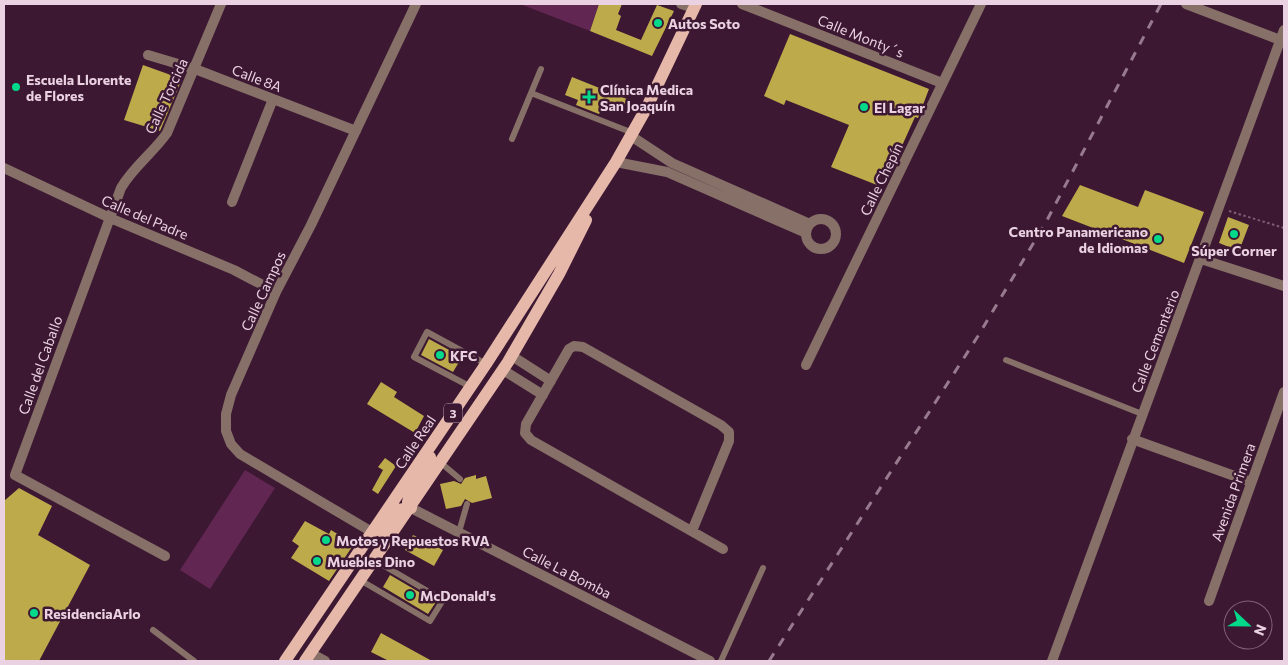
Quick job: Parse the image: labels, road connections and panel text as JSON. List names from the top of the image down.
{
  "streets": {
    "main road": ["3", "Calle Real"],
    "street": [
      "Calle Monty´s",
      "Calle 8A",
      "Calle Torcida",
      "Calle Chepín",
      "Calle del Padre",
      "Calle Campos",
      "Calle Cementerio",
      "Calle del Caballo",
      "Avenida Primera",
      "Calle La Bomba"
    ]
  },
  "crossings": [
    ["Calle Monty´s", "Calle Chepín"],
    ["Calle 8A", "Calle Torcida"],
    ["Calle 8A", "Calle Campos"],
    ["Calle Torcida", "Calle del Padre"],
    ["Calle Torcida", "Calle del Caballo"],
    ["Calle del Padre", "Calle Campos"],
    ["Calle del Padre", "Calle del Caballo"],
    ["Calle Campos", "Calle Real"],
    ["Calle Real", "Calle La Bomba"]
  ],
  "places": {
    "other": [
      "Autos Soto",
      "Escuela Llorente de Flores",
      "El Lagar",
      "Súper Corner",
      "Centro Panamericano de Idiomas",
      "KFC",
      "Motos y Repuestos RVA",
      "Muebles Dino",
      "McDonald's",
      "ResidenciaArlo"
    ],
    "health": ["Clínica Medica San Joaquín"]
  },
  "north": "right"
}
